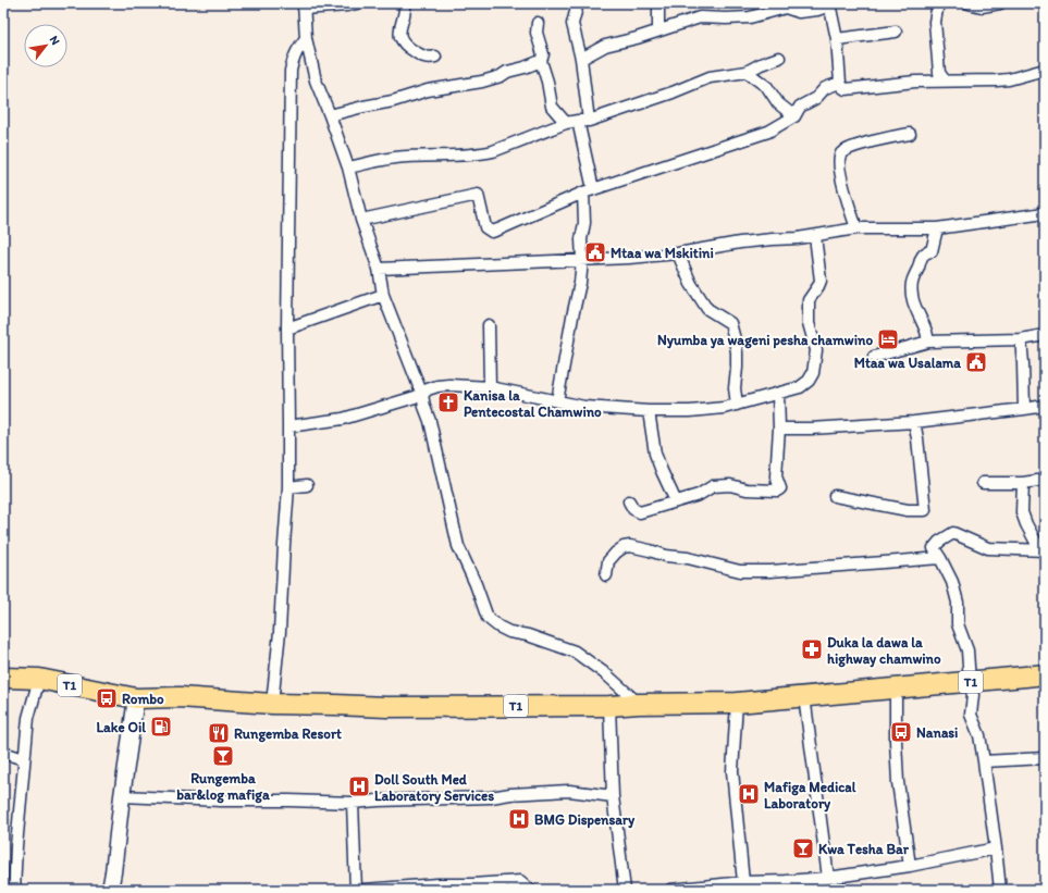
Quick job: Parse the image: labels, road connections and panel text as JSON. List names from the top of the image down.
{
  "streets": {
    "highway": ["T1"]
  },
  "places": {
    "public building": ["Mtaa wa Mskitini", "Mtaa wa Usalama"],
    "hotel": ["Nyumba ya wageni pesha chamwino"],
    "church": ["Kanisa la Pentecostal Chamwino"],
    "pharmacy": ["Duka la dawa la highway chamwino"],
    "bus stop": ["Rombo", "Nanasi"],
    "fuel station": ["Lake Oil"],
    "restaurant": ["Rungemba Resort"],
    "bar": ["Rungemba bar&log mafiga", "Kwa Tesha Bar"],
    "hospital": ["Doll South Med Laboratory Services", "Mafiga Medical Laboratory", "BMG Dispensary"]
  },
  "north": "top right"
}
